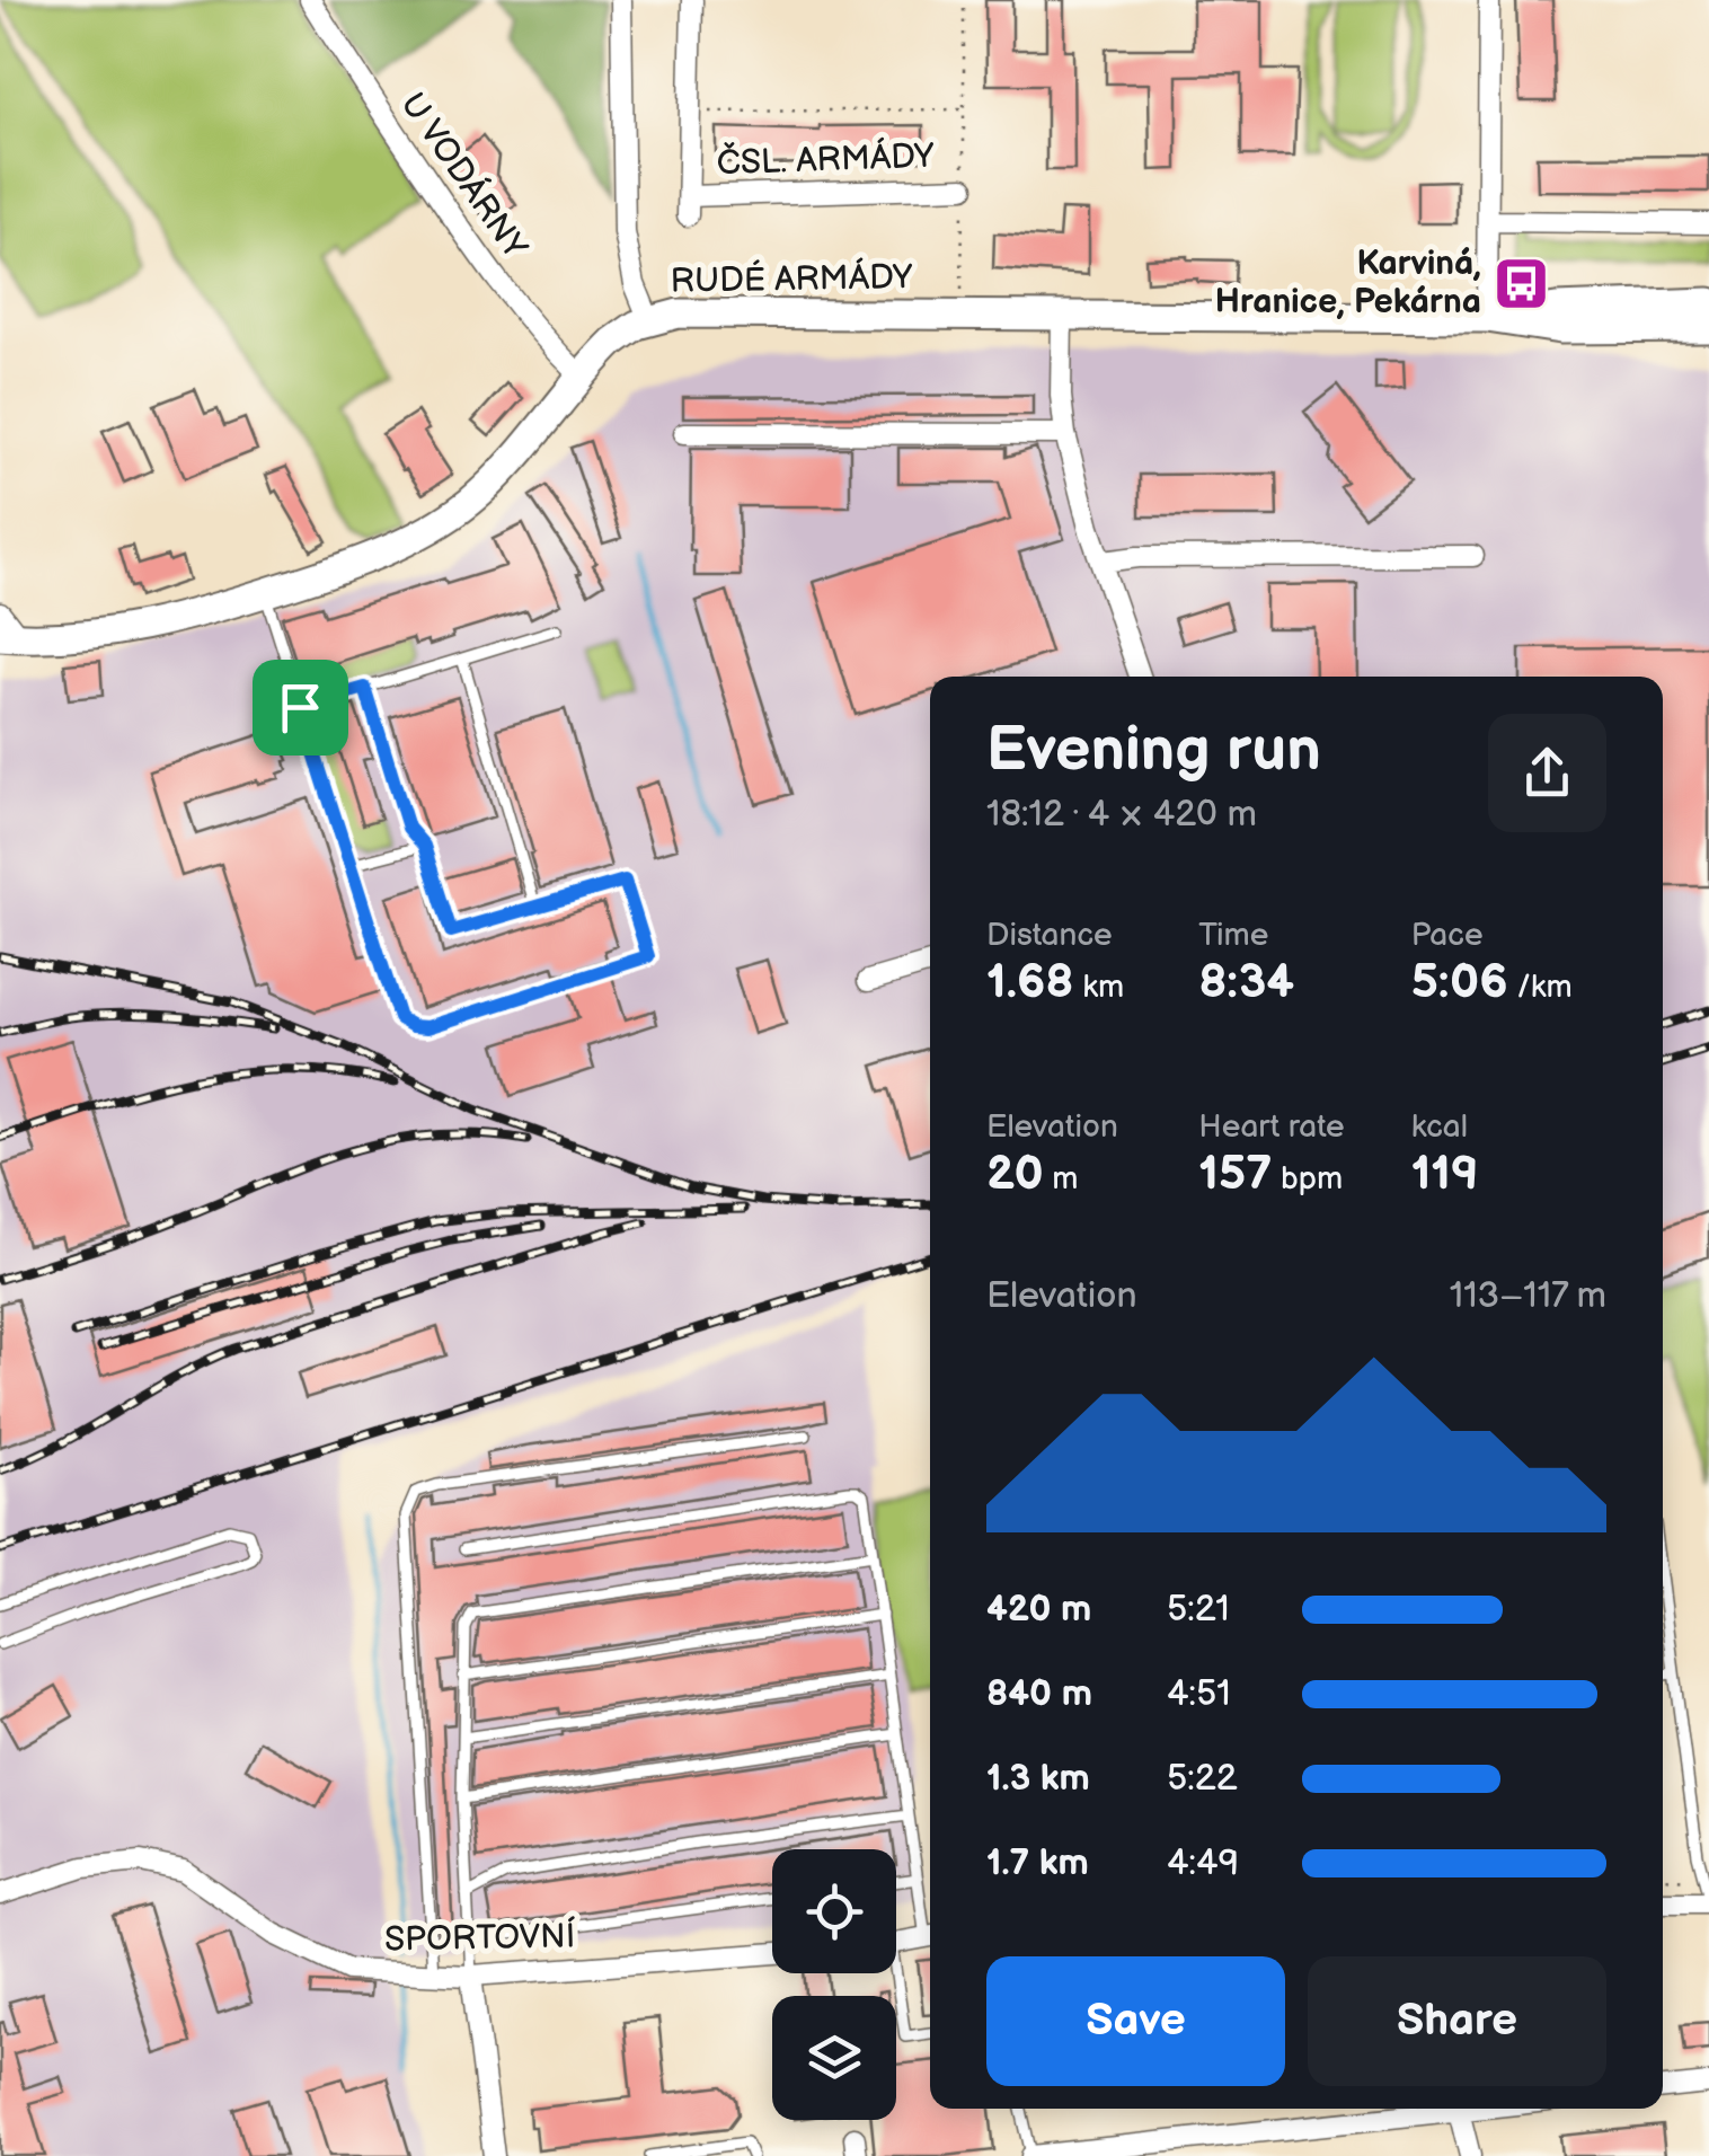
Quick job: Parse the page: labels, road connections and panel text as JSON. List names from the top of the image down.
{
  "streets": {
    "main road": ["RUDÉ ARMÁDY"],
    "street": ["ČSL. ARMÁDY", "U VODÁRNY", "SPORTOVNÍ"]
  },
  "crossings": [
    ["U VODÁRNY", "RUDÉ ARMÁDY"]
  ],
  "places": {
    "bus stop": ["Karviná, Hranice, Pekárna"]
  },
  "page": {
    "heading": ["Evening run", "18:12 · 4 × 420 m"],
    "stats": [
      ["Distance", "1.68 km"],
      ["Time", "8:34"],
      ["Pace", "5:06 /km"],
      ["Elevation", "20 m"],
      ["Heart rate", "157 bpm"],
      ["kcal", "119"]
    ],
    "chart": ["Elevation", "113–117 m"],
    "list": [
      {
        "name": "420 m",
        "note": "5:21"
      },
      {
        "name": "840 m",
        "note": "4:51"
      },
      {
        "name": "1.3 km",
        "note": "5:22"
      },
      {
        "name": "1.7 km",
        "note": "4:49"
      }
    ],
    "buttons": ["Save", "Share"]
  }
}
